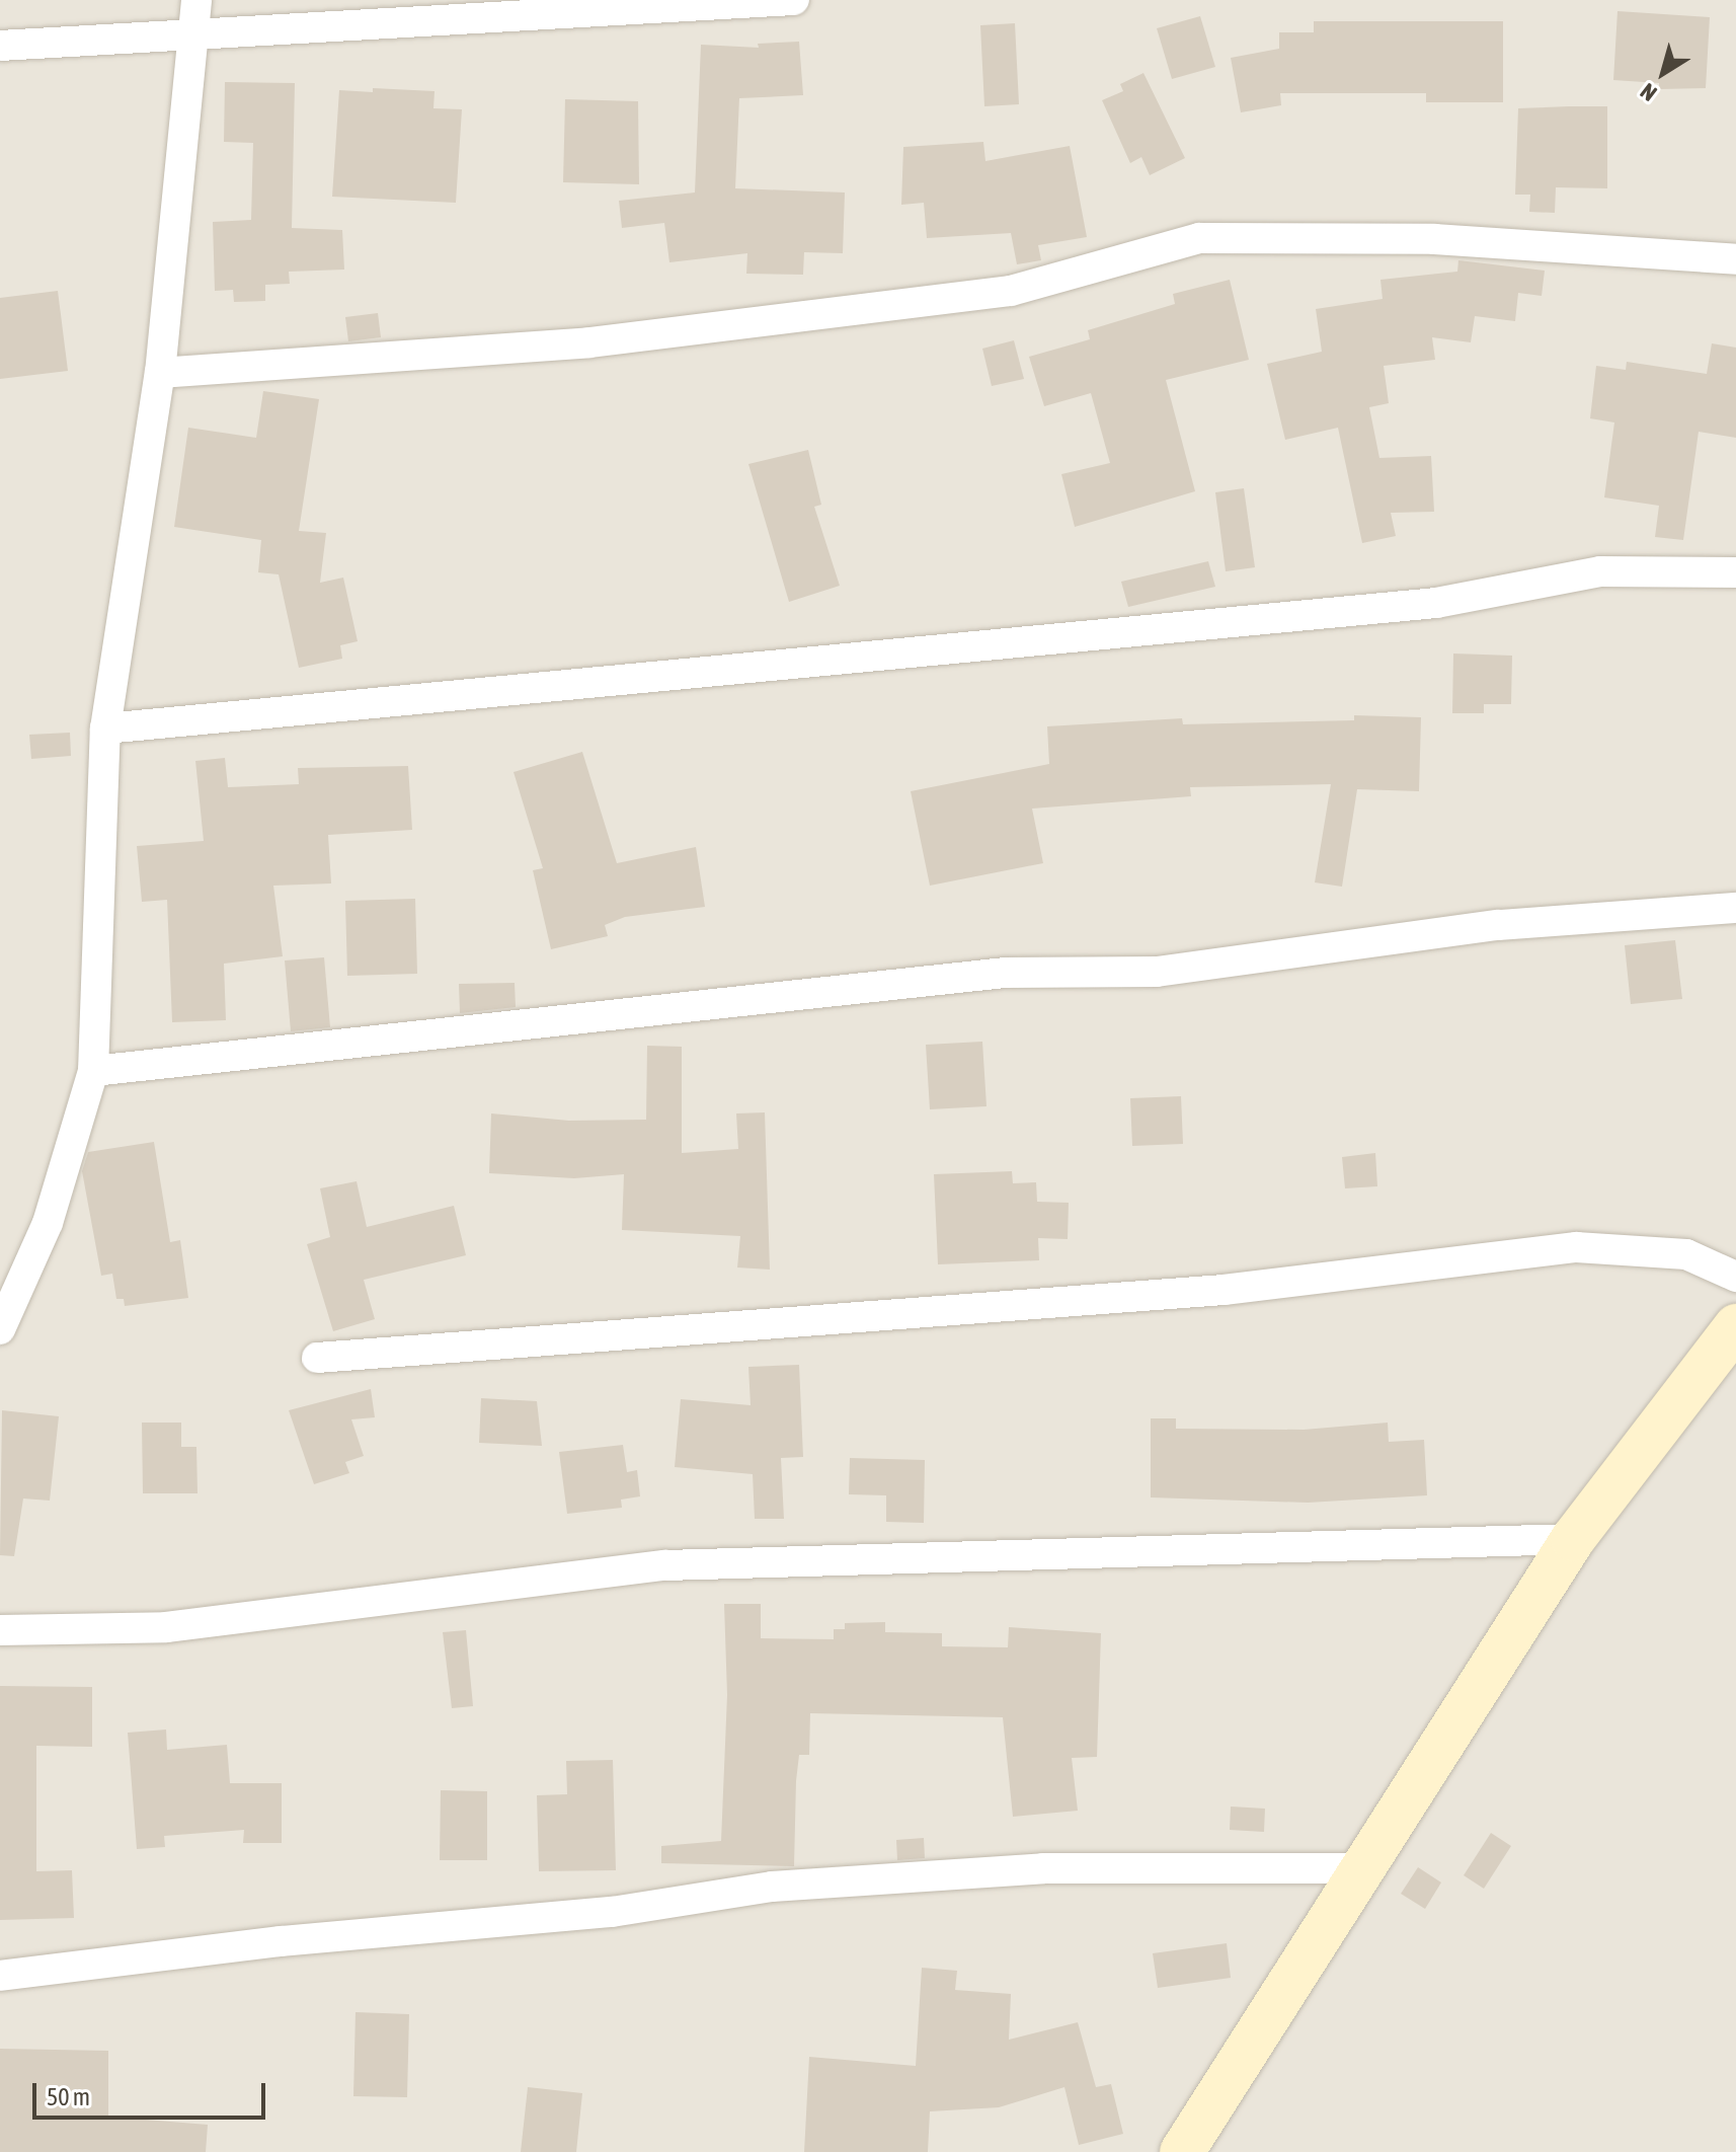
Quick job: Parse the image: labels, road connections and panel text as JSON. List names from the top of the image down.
{
  "scale_bar": "50 m",
  "north": "bottom left"
}
